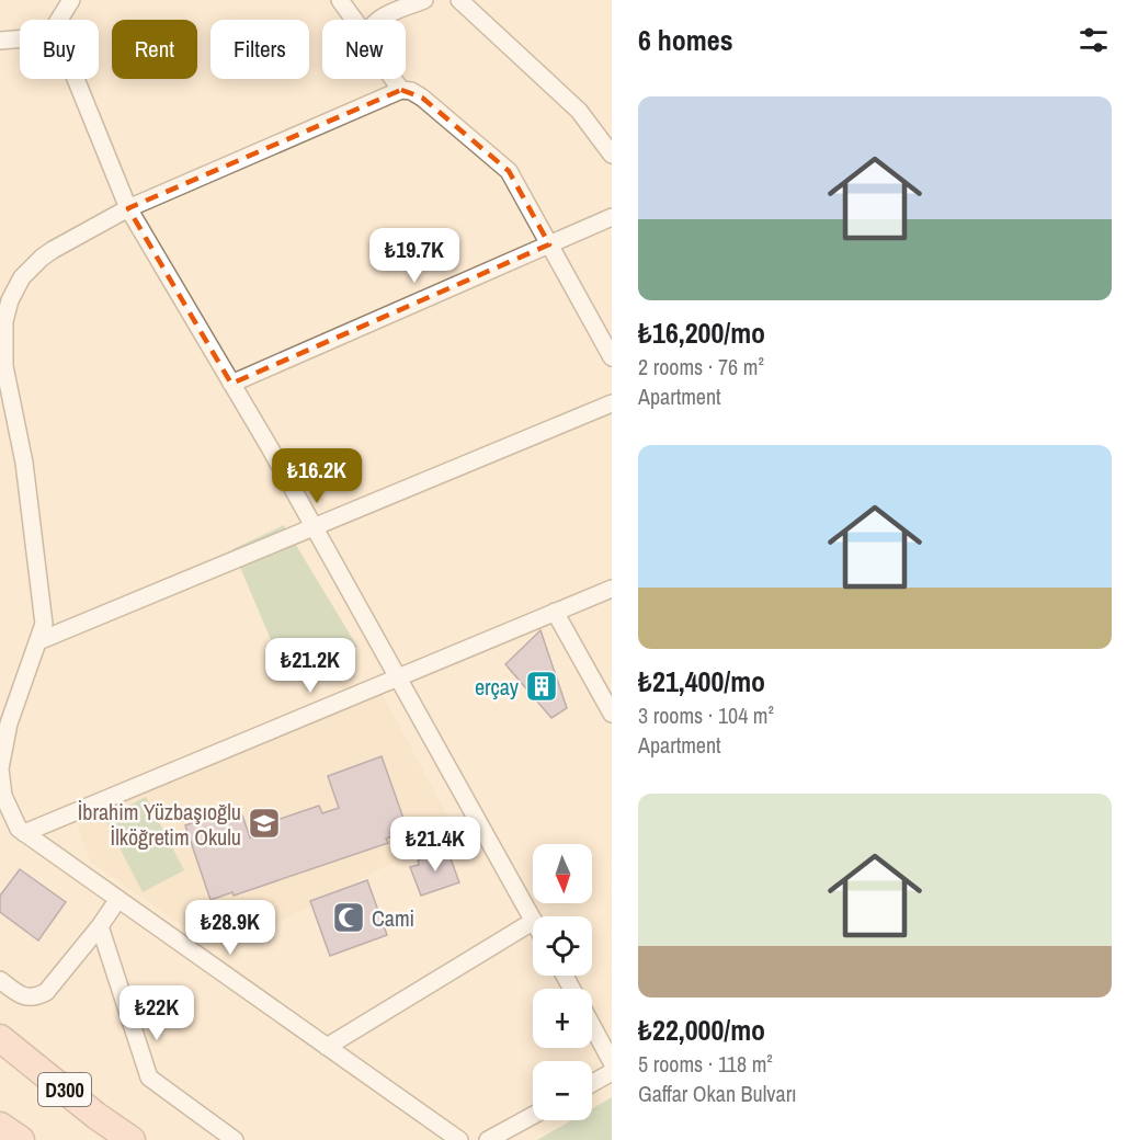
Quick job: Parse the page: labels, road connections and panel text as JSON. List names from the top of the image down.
{
  "streets": {
    "highway": ["D300"]
  },
  "places": {
    "building": ["erçay"],
    "school or university": ["İbrahim Yüzbaşıoğlu İlköğretim Okulu"],
    "mosque": ["Cami"]
  },
  "north": "bottom",
  "page": {
    "heading": "6 homes",
    "chip": [
      "Buy",
      "Rent",
      "Filters",
      "New"
    ],
    "list": [
      {
        "name": "₺16,200/mo",
        "note": "2 rooms · 76 m² · Apartment"
      },
      {
        "name": "₺21,400/mo",
        "note": "3 rooms · 104 m² · Apartment"
      },
      {
        "name": "₺22,000/mo",
        "note": "5 rooms · 118 m² · Gaffar Okan Bulvarı"
      }
    ],
    "price": [
      "₺19.7K",
      "₺16.2K",
      "₺21.2K",
      "₺21.4K",
      "₺28.9K",
      "₺22K"
    ],
    "map_buttons": ["+", "−"]
  }
}
